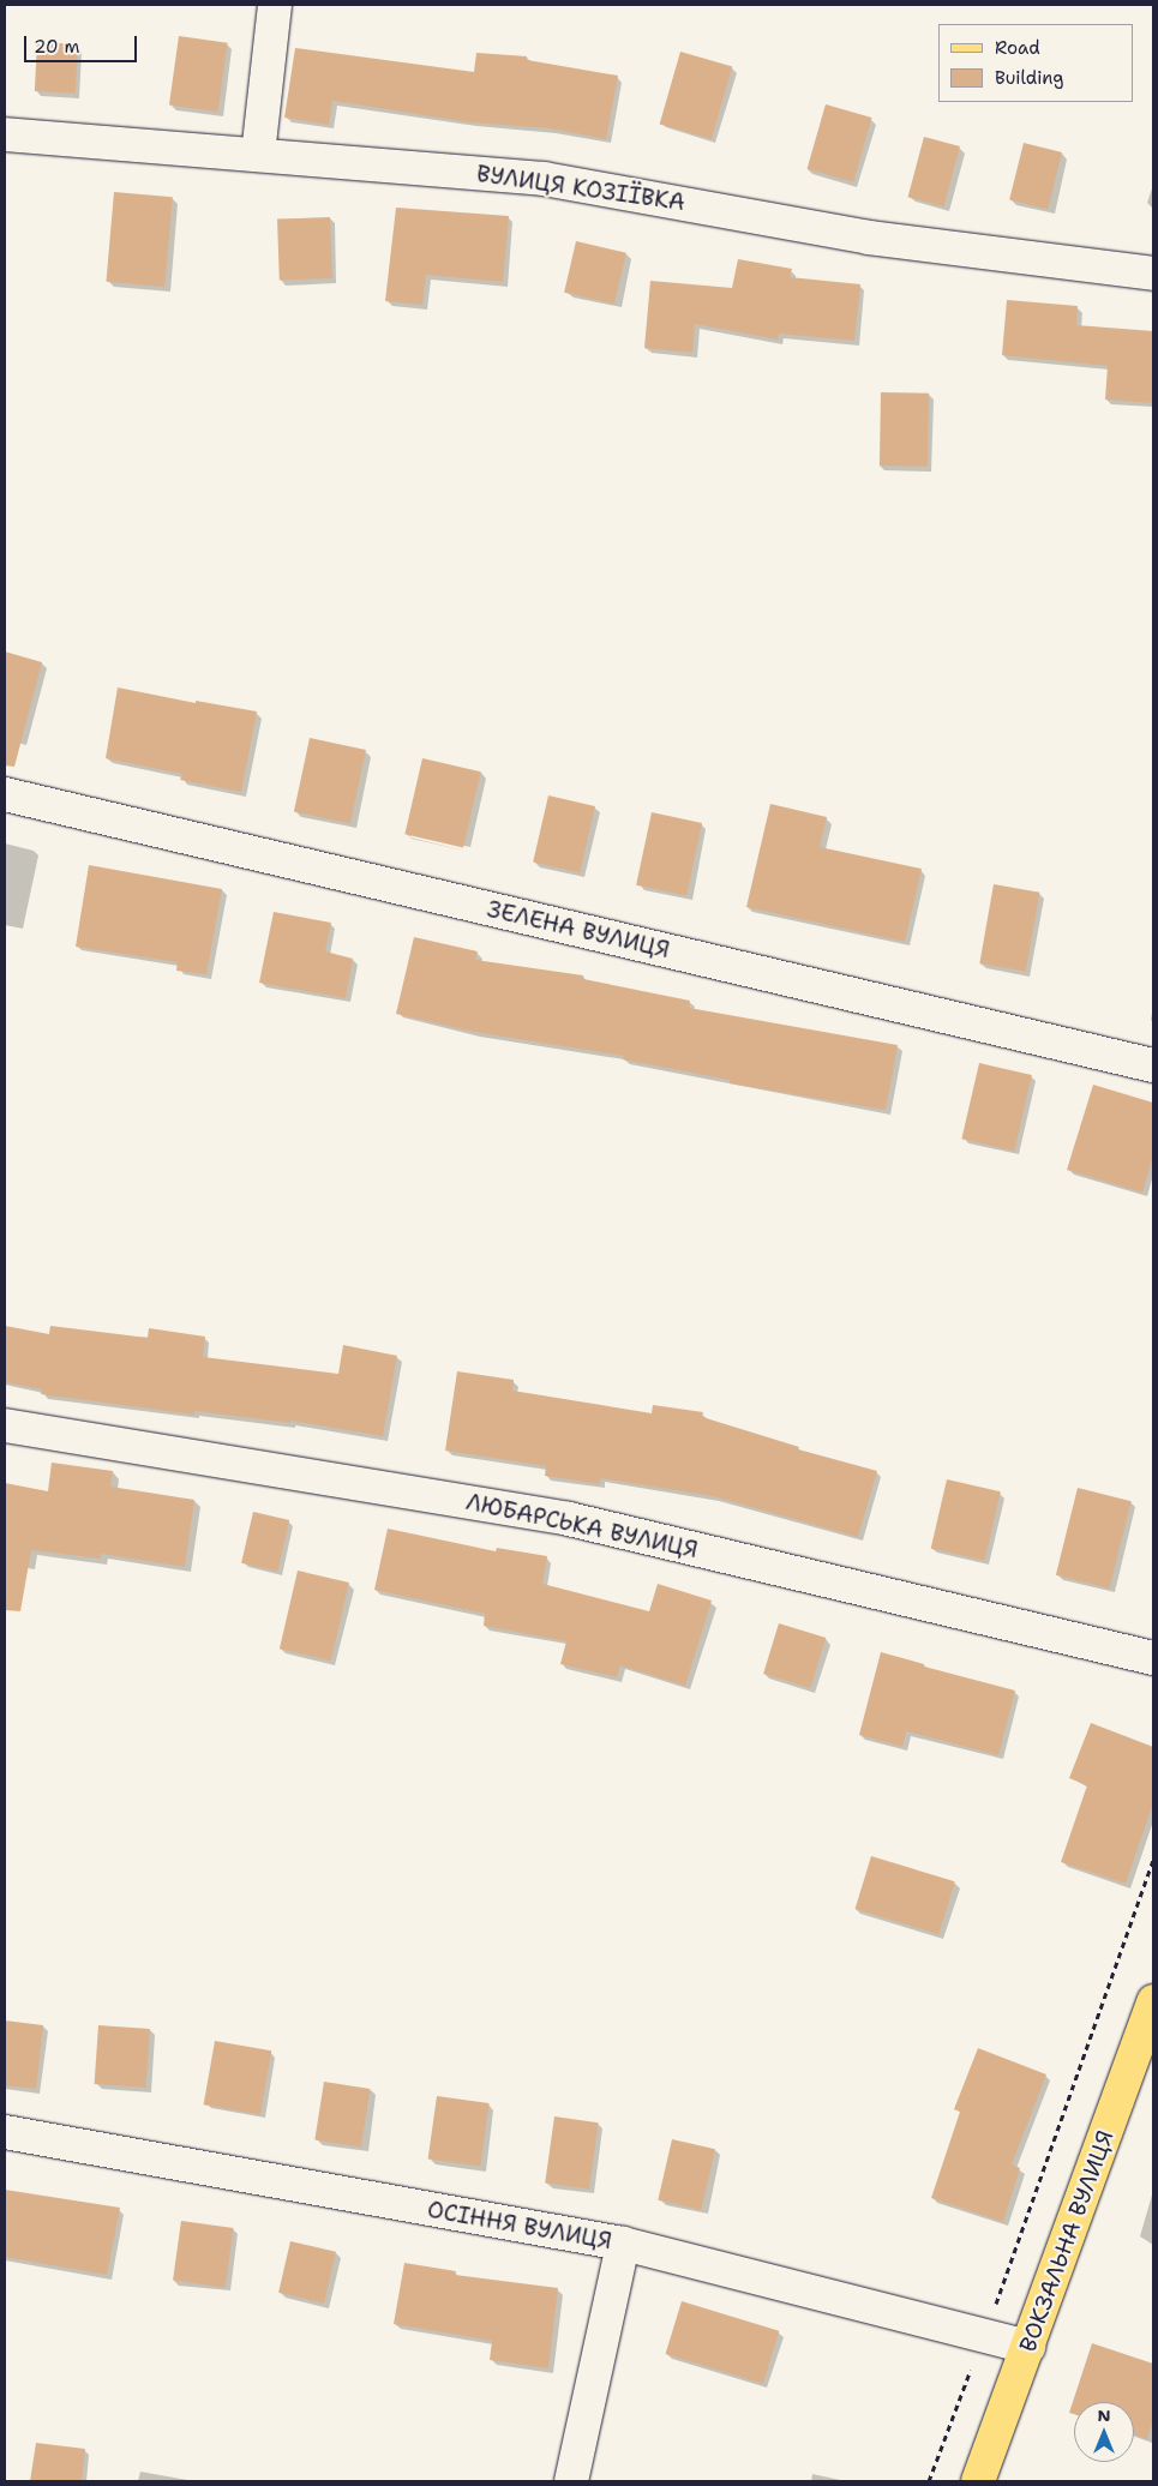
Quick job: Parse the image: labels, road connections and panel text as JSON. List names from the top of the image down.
{
  "streets": {
    "main road": ["ВОКЗАЛЬНА ВУЛИЦЯ"],
    "street": [
      "ВУЛИЦЯ КОЗІЇВКА",
      "ЗЕЛЕНА ВУЛИЦЯ",
      "ЛЮБАРСЬКА ВУЛИЦЯ",
      "ОСІННЯ ВУЛИЦЯ"
    ]
  },
  "crossings": [
    ["ОСІННЯ ВУЛИЦЯ", "ВОКЗАЛЬНА ВУЛИЦЯ"]
  ],
  "legend": ["Road", "Building"],
  "scale_bar": "20 m",
  "north": "top"
}
